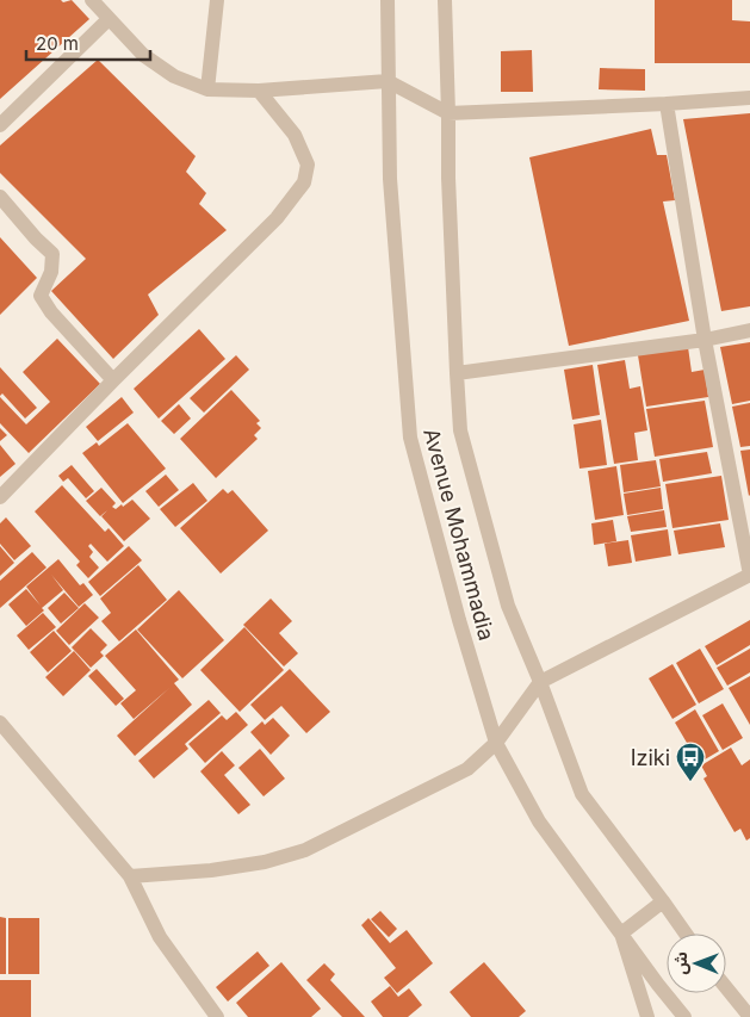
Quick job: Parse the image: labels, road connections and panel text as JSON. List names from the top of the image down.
{
  "streets": {
    "street": ["Avenue Mohammadia"]
  },
  "places": {
    "bus stop": ["Iziki"]
  },
  "scale_bar": "20 m",
  "north": "left"
}
